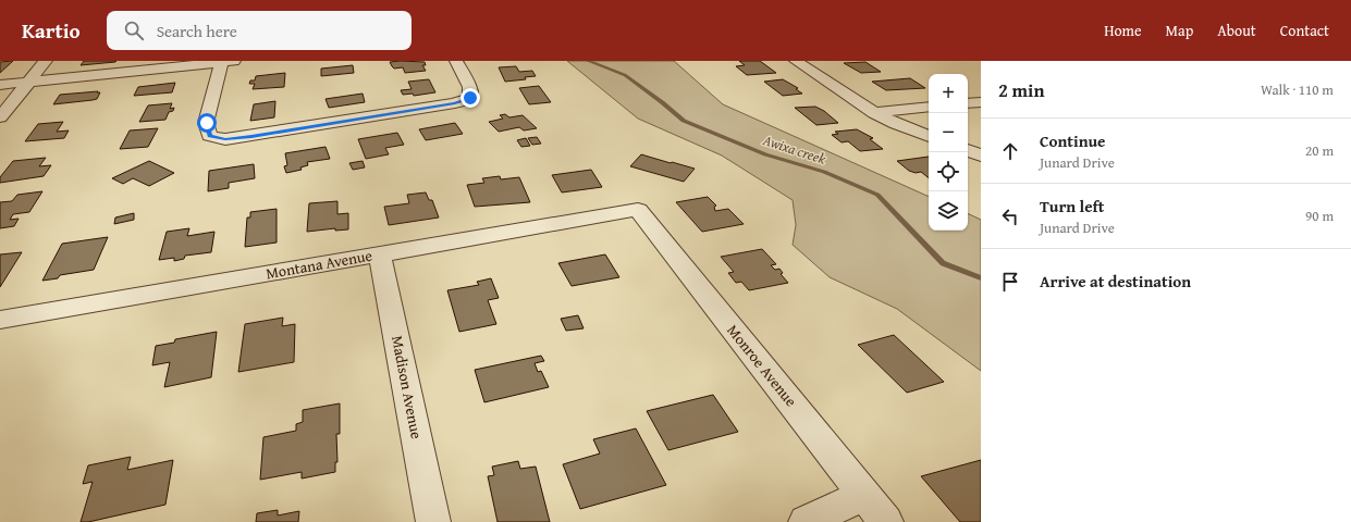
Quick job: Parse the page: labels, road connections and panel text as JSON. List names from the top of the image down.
{
  "streets": {
    "street": ["Montana Avenue", "Monroe Avenue", "Madison Avenue"]
  },
  "crossings": [
    ["Montana Avenue", "Monroe Avenue"],
    ["Montana Avenue", "Madison Avenue"]
  ],
  "water": ["Awixa creek"],
  "page": {
    "header": "Kartio",
    "search": "Search here",
    "nav": [
      "Home",
      "Map",
      "About",
      "Contact"
    ],
    "heading": ["2 min", "Walk · 110 m"],
    "map_buttons": ["+", "−"],
    "list": [
      ["Continue", "Junard Drive", "20 m"],
      ["Turn left", "Junard Drive", "90 m"],
      "Arrive at destination"
    ]
  }
}
